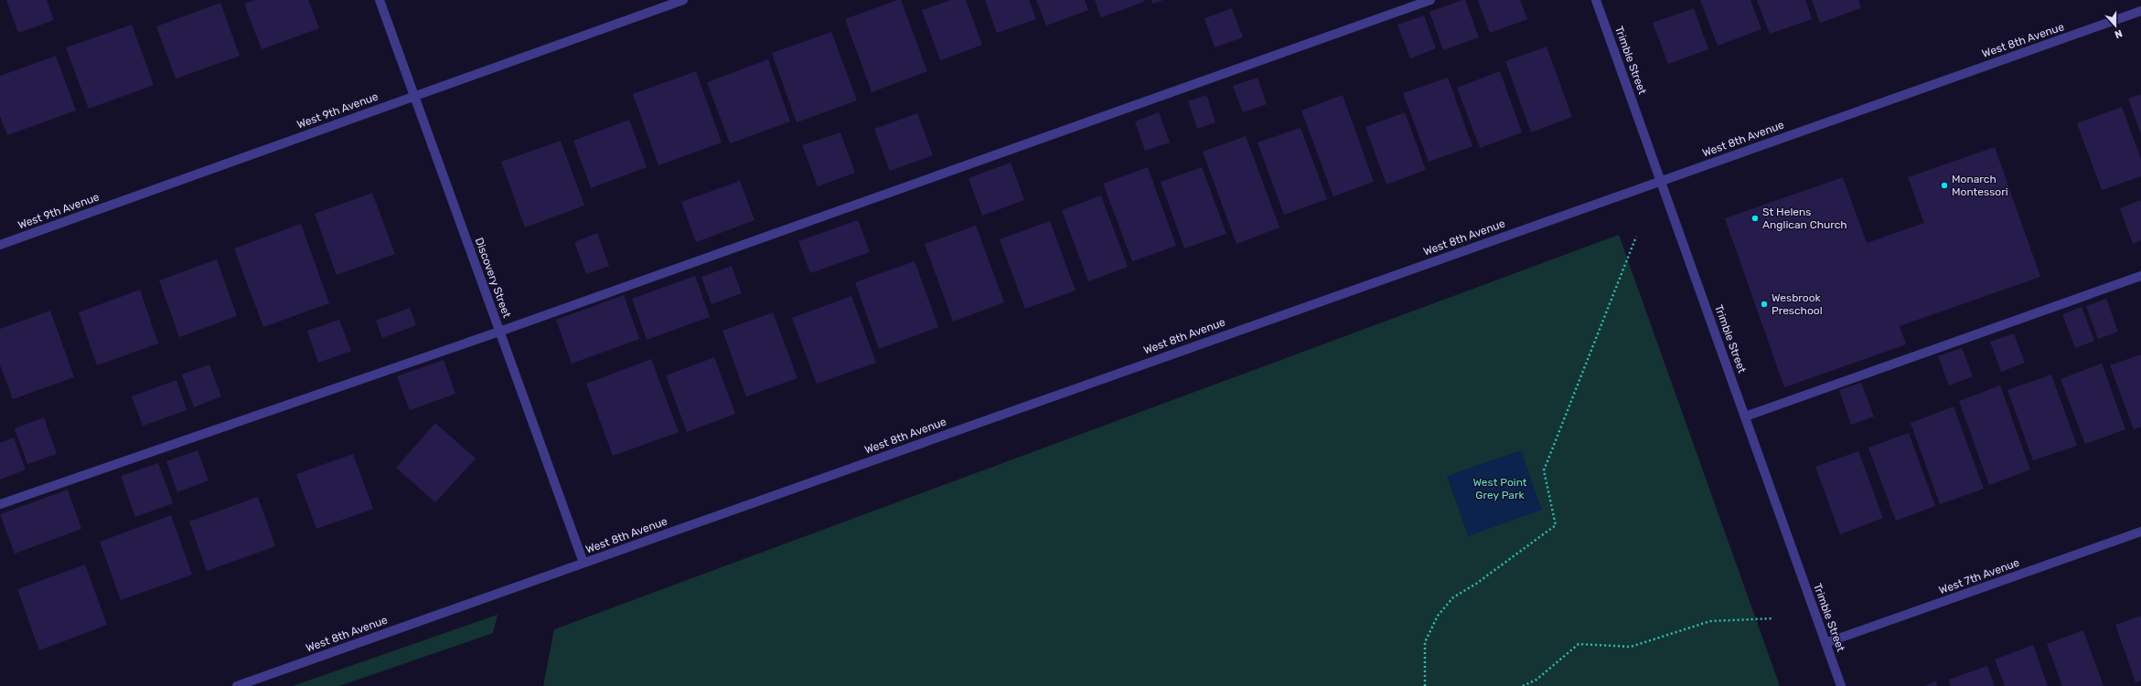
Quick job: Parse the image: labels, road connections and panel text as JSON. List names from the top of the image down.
{
  "streets": {
    "street": [
      "West 8th Avenue",
      "Trimble Street",
      "West 9th Avenue",
      "Discovery Street",
      "West 7th Avenue"
    ]
  },
  "crossings": [
    ["West 8th Avenue", "Trimble Street"],
    ["West 8th Avenue", "Discovery Street"],
    ["Trimble Street", "West 7th Avenue"],
    ["West 9th Avenue", "Discovery Street"]
  ],
  "parks": ["West Point Grey Park"],
  "places": ["Monarch Montessori", "St Helens Anglican Church", "Wesbrook Preschool"],
  "north": "bottom"
}
